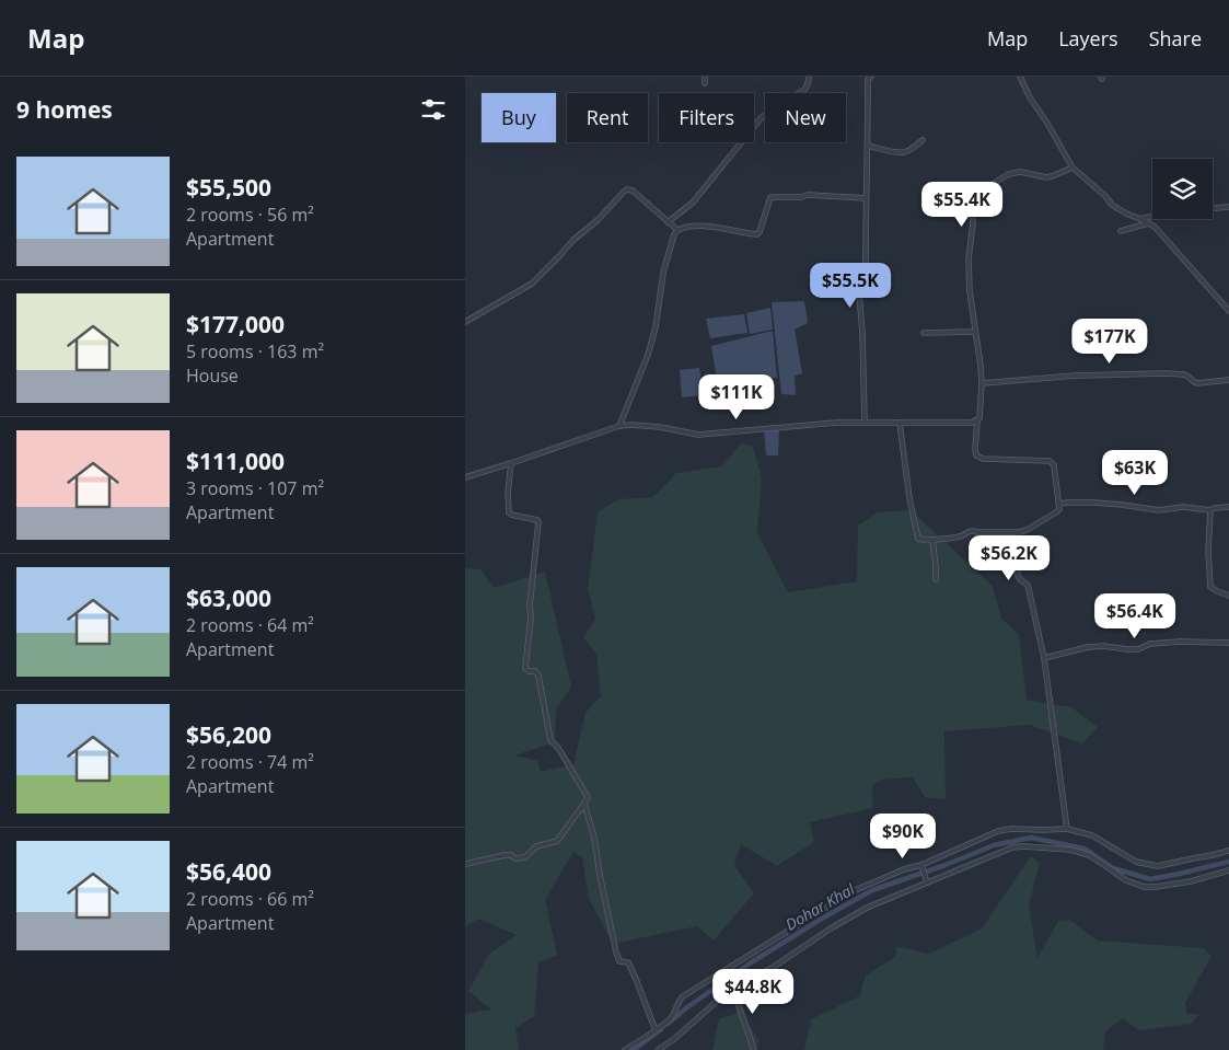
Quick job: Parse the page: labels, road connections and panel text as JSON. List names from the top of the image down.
{
  "water": ["Dohar Khal"],
  "page": {
    "header": "Map",
    "nav": ["Map", "Layers", "Share"],
    "heading": "9 homes",
    "chip": [
      "Buy",
      "Rent",
      "Filters",
      "New"
    ],
    "list": [
      {
        "name": "$55,500",
        "note": "2 rooms · 56 m² · Apartment"
      },
      {
        "name": "$177,000",
        "note": "5 rooms · 163 m² · House"
      },
      {
        "name": "$111,000",
        "note": "3 rooms · 107 m² · Apartment"
      },
      {
        "name": "$63,000",
        "note": "2 rooms · 64 m² · Apartment"
      },
      {
        "name": "$56,200",
        "note": "2 rooms · 74 m² · Apartment"
      },
      {
        "name": "$56,400",
        "note": "2 rooms · 66 m² · Apartment"
      }
    ],
    "price": [
      "$55.4K",
      "$55.5K",
      "$177K",
      "$111K",
      "$63K",
      "$56.2K",
      "$56.4K",
      "$90K",
      "$44.8K"
    ]
  }
}
